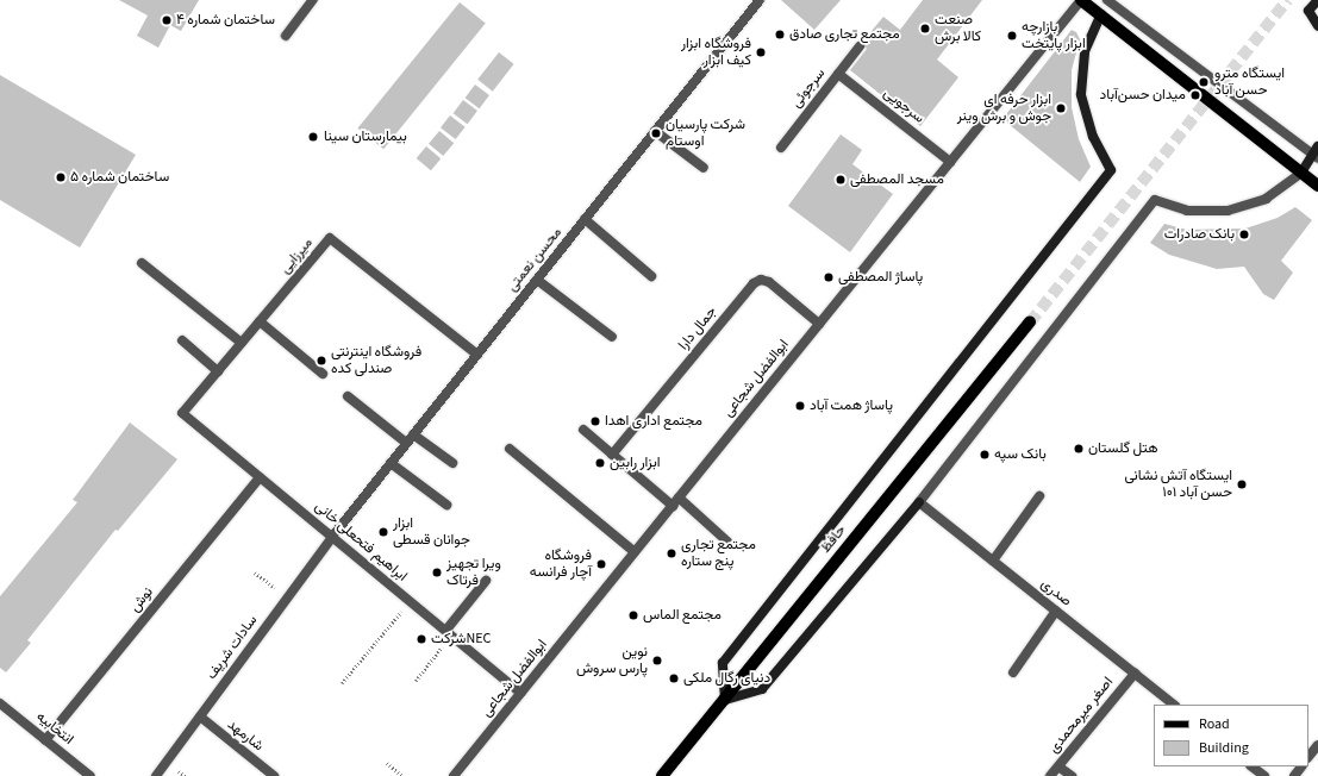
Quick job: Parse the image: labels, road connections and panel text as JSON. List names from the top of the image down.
{
  "streets": {
    "main road": ["حافظ"],
    "street": [
      "سرجوئی",
      "سرجویی",
      "میرزایی",
      "محسن نعمتی",
      "جمال دارا",
      "ابوالفضل شجاعی",
      "ابراهیم فتحعلی خانی",
      "صدری",
      "نوش",
      "سادات شریف",
      "اصغر میرمحمدی",
      "انتخابیه",
      "شارمهد"
    ]
  },
  "crossings": [
    ["سرجوئی", "سرجویی"],
    ["سرجویی", "ابوالفضل شجاعی"],
    ["میرزایی", "محسن نعمتی"],
    ["میرزایی", "ابراهیم فتحعلی خانی"],
    ["محسن نعمتی", "ابراهیم فتحعلی خانی"],
    ["محسن نعمتی", "سادات شریف"],
    ["جمال دارا", "ابوالفضل شجاعی"],
    ["ابوالفضل شجاعی", "ابراهیم فتحعلی خانی"],
    ["ابراهیم فتحعلی خانی", "نوش"],
    ["ابراهیم فتحعلی خانی", "سادات شریف"],
    ["صدری", "اصغر میرمحمدی"],
    ["نوش", "انتخابیه"],
    ["سادات شریف", "شارمهد"]
  ],
  "places": [
    "ساختمان شماره ۴",
    "صنعت کالا برش",
    "مجتمع تجاری صادق",
    "بازارچه ابزار پایتخت",
    "فروشگاه ابزار کیف ابزار",
    "ایستگاه مترو حسن آباد",
    "میدان حسن‌آباد",
    "ابزار حرفه ای جوش و برش وینر",
    "شرکت پارسیان اوستام",
    "بیمارستان سینا",
    "ساختمان شماره ۵",
    "مسجد المصطفی",
    "بانک صادرات",
    "پاساژ المصطفی",
    "فروشگاه اینترنتی صندلی کده",
    "پاساژ همت آباد",
    "مجتمع اداری اهدا",
    "هتل گلستان",
    "بانک سپه",
    "ابزار رابین",
    "ایستگاه آتش نشانی ۱۰۱ حسن آباد",
    "ابزار جوانان قسطی",
    "مجتمع تجاری پنج ستاره",
    "فروشگاه آچار فرانسه",
    "ویرا تجهیز فرتاک",
    "مجتمع الماس",
    "شرکتNEC",
    "نوین پارس سروش",
    "دنیای رگال ملکی"
  ],
  "legend": ["Road", "Building"]
}
